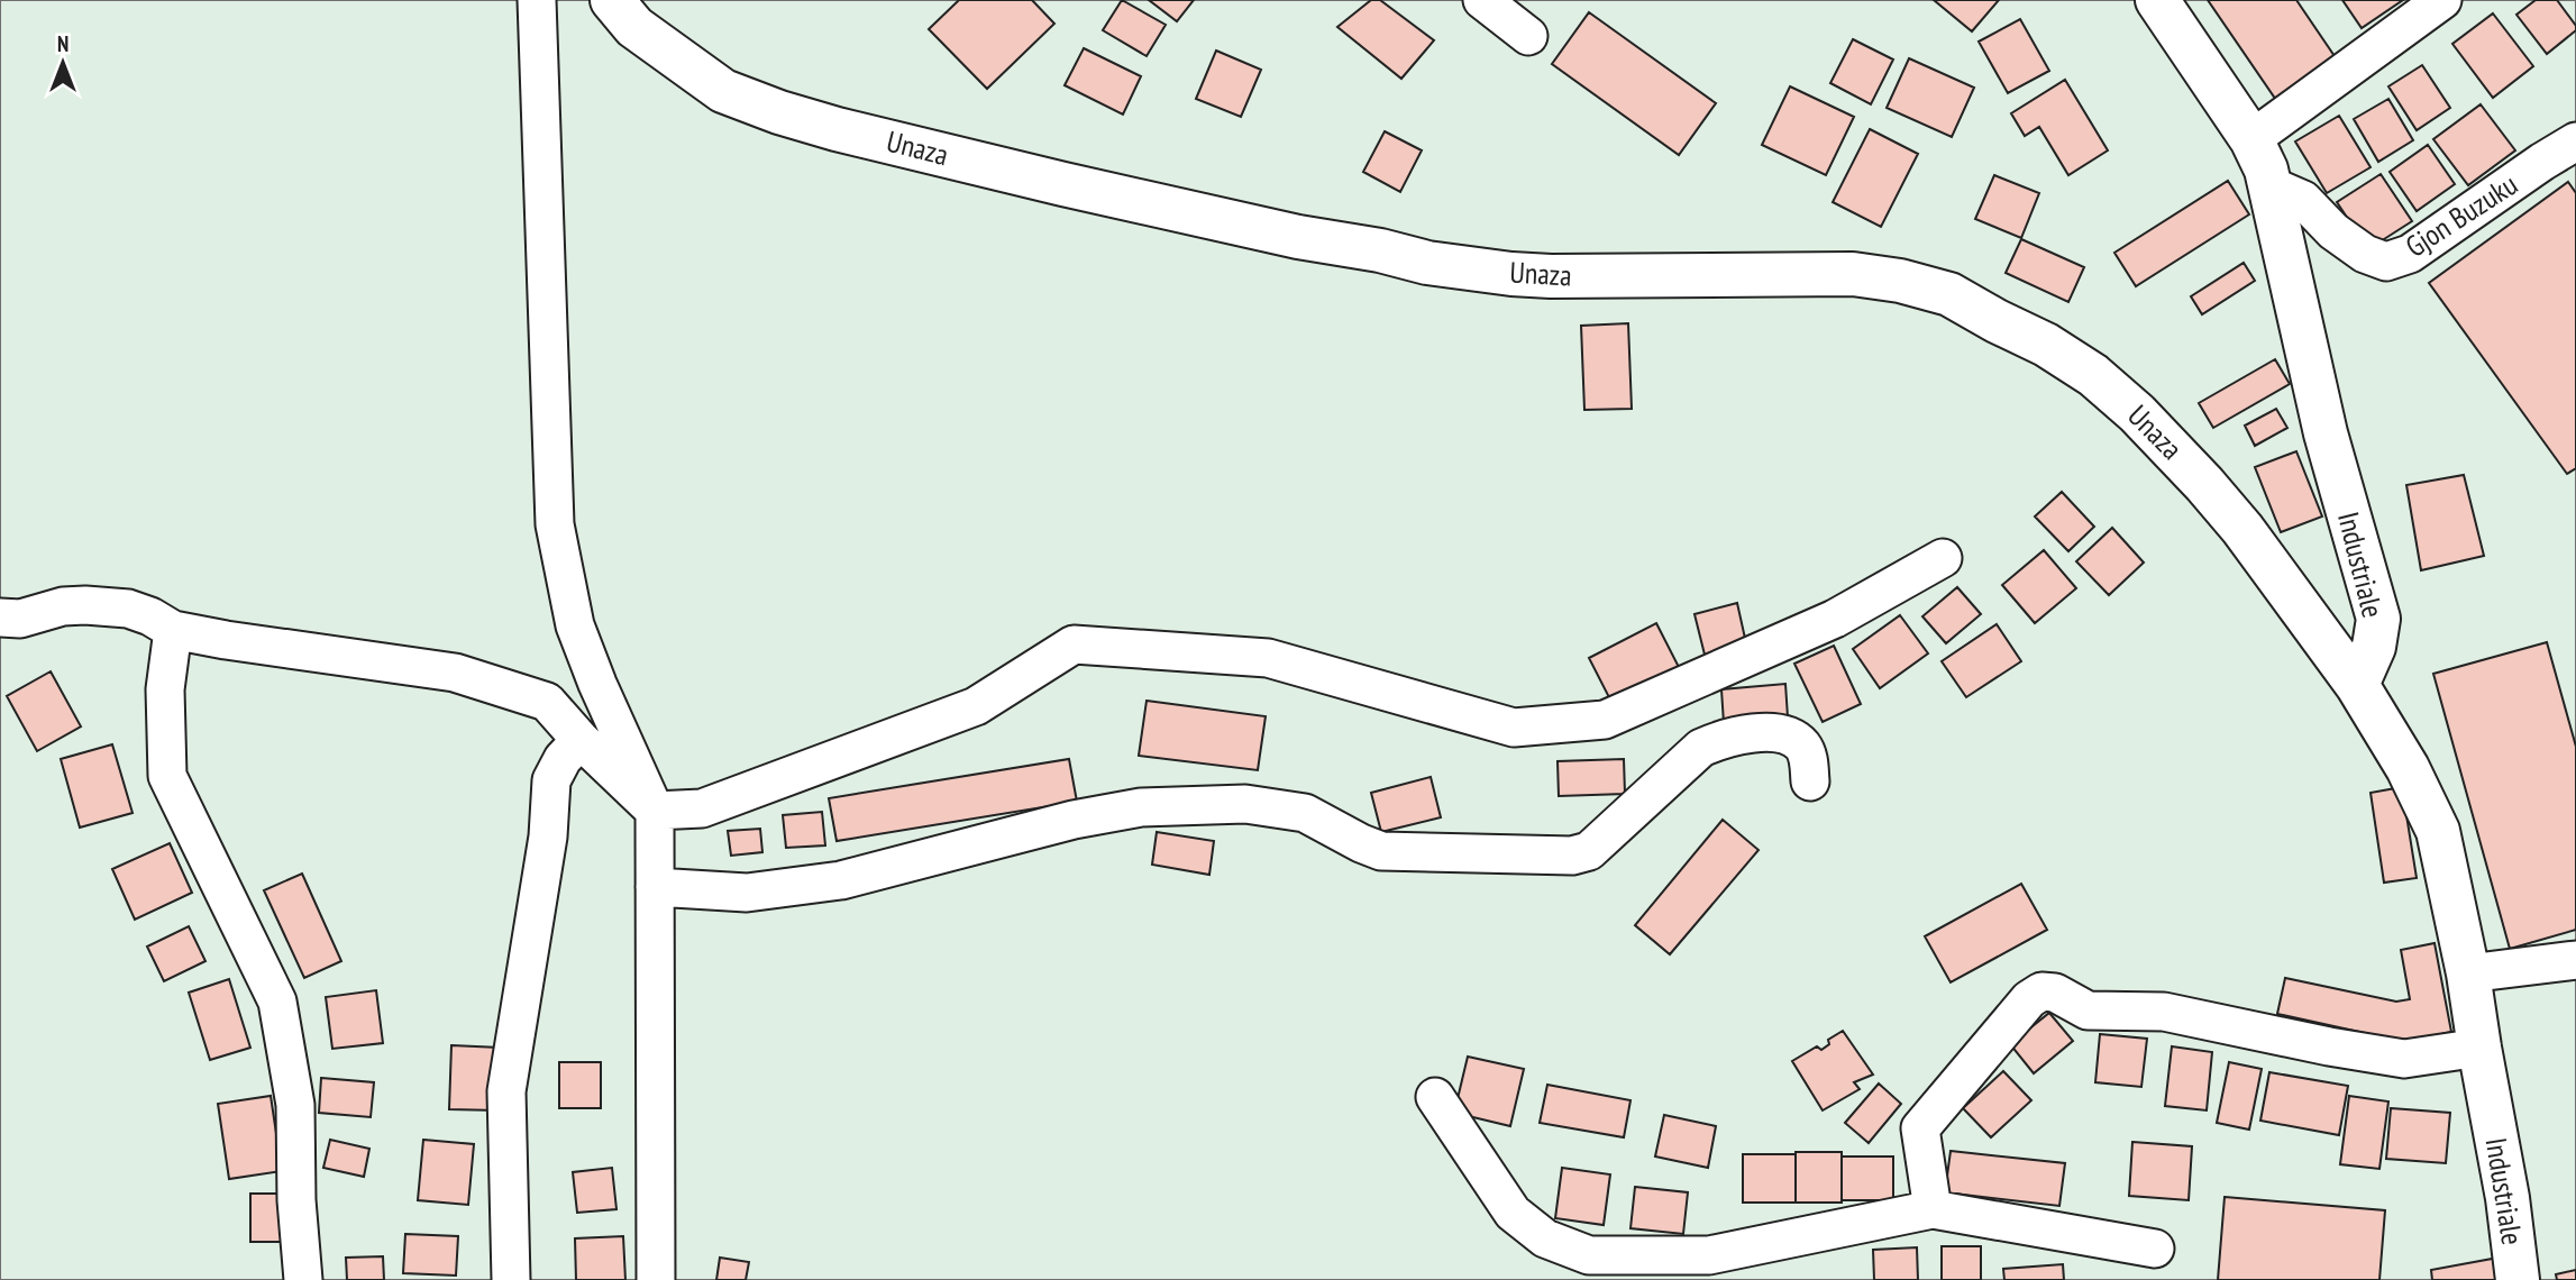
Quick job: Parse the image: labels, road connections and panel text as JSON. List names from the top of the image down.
{
  "streets": {
    "main road": ["Unaza", "Industriale"],
    "street": ["Gjon Buzuku"]
  },
  "crossings": [
    ["Unaza", "Industriale"],
    ["Gjon Buzuku", "Industriale"]
  ],
  "north": "top"
}
